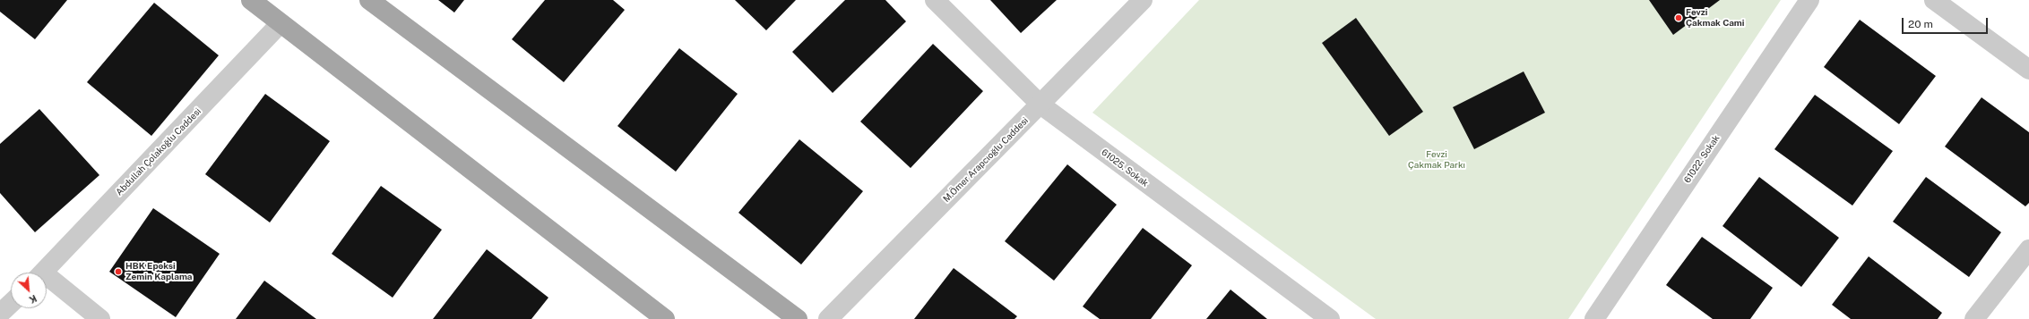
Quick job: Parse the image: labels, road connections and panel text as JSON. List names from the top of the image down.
{
  "streets": {
    "street": [
      "Abdullah Çolakoğlu Caddesi",
      "61022. Sokak",
      "M.Ömer Arapcıoğlu Caddesi",
      "61025. Sokak"
    ]
  },
  "crossings": [
    ["M.Ömer Arapcıoğlu Caddesi", "61025. Sokak"]
  ],
  "parks": ["Fevzi Çakmak Parkı"],
  "places": ["Fevzi Çakmak Cami", "HBK Epoksi Zemin Kaplama"],
  "scale_bar": "20 m",
  "north": "bottom right"
}
